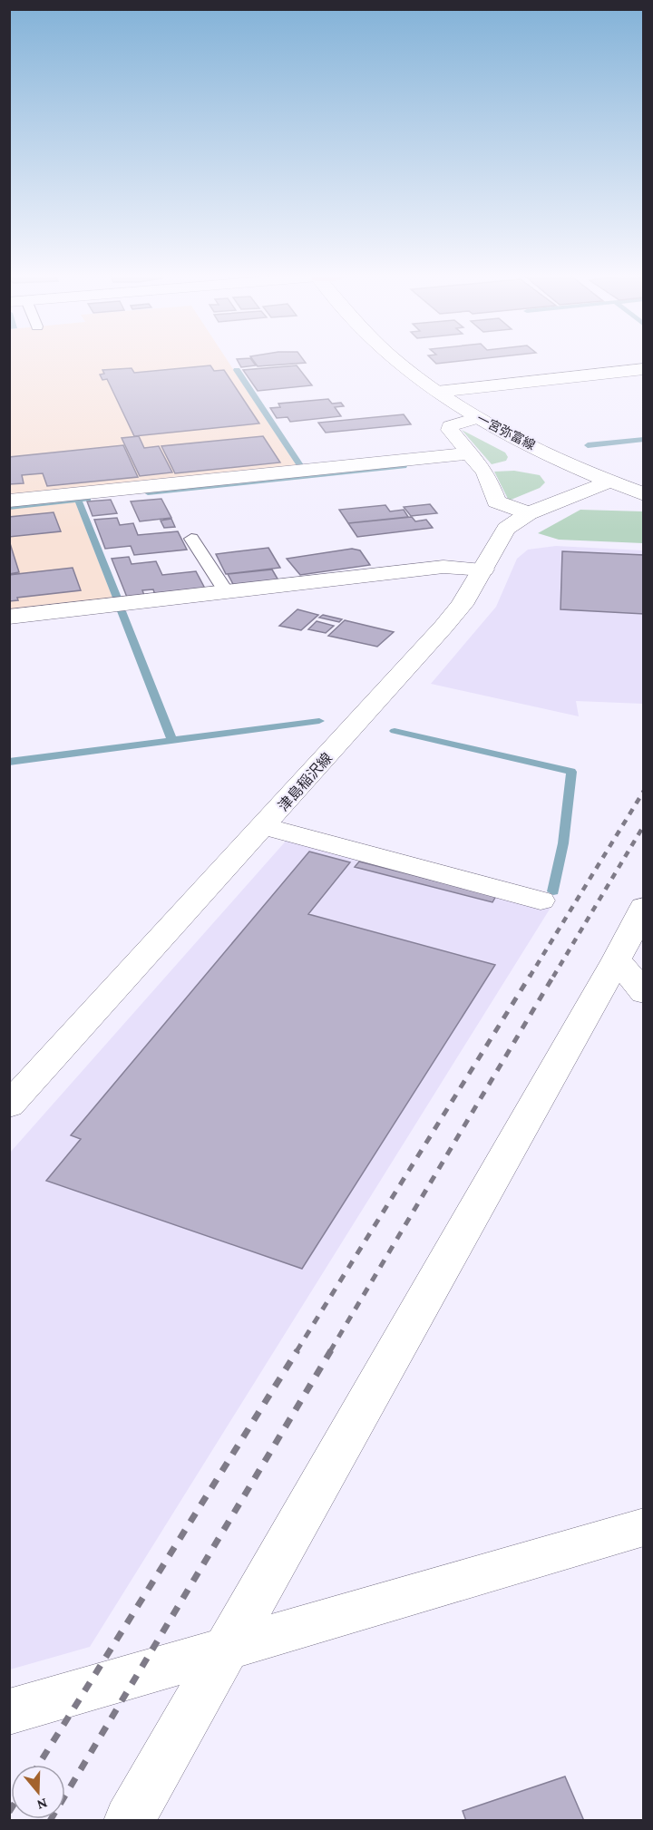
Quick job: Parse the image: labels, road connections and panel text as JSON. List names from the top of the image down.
{
  "streets": {
    "street": ["一宮弥富線", "津島稲沢線"]
  },
  "crossings": [
    ["一宮弥富線", "津島稲沢線"]
  ],
  "north": "bottom"
}
